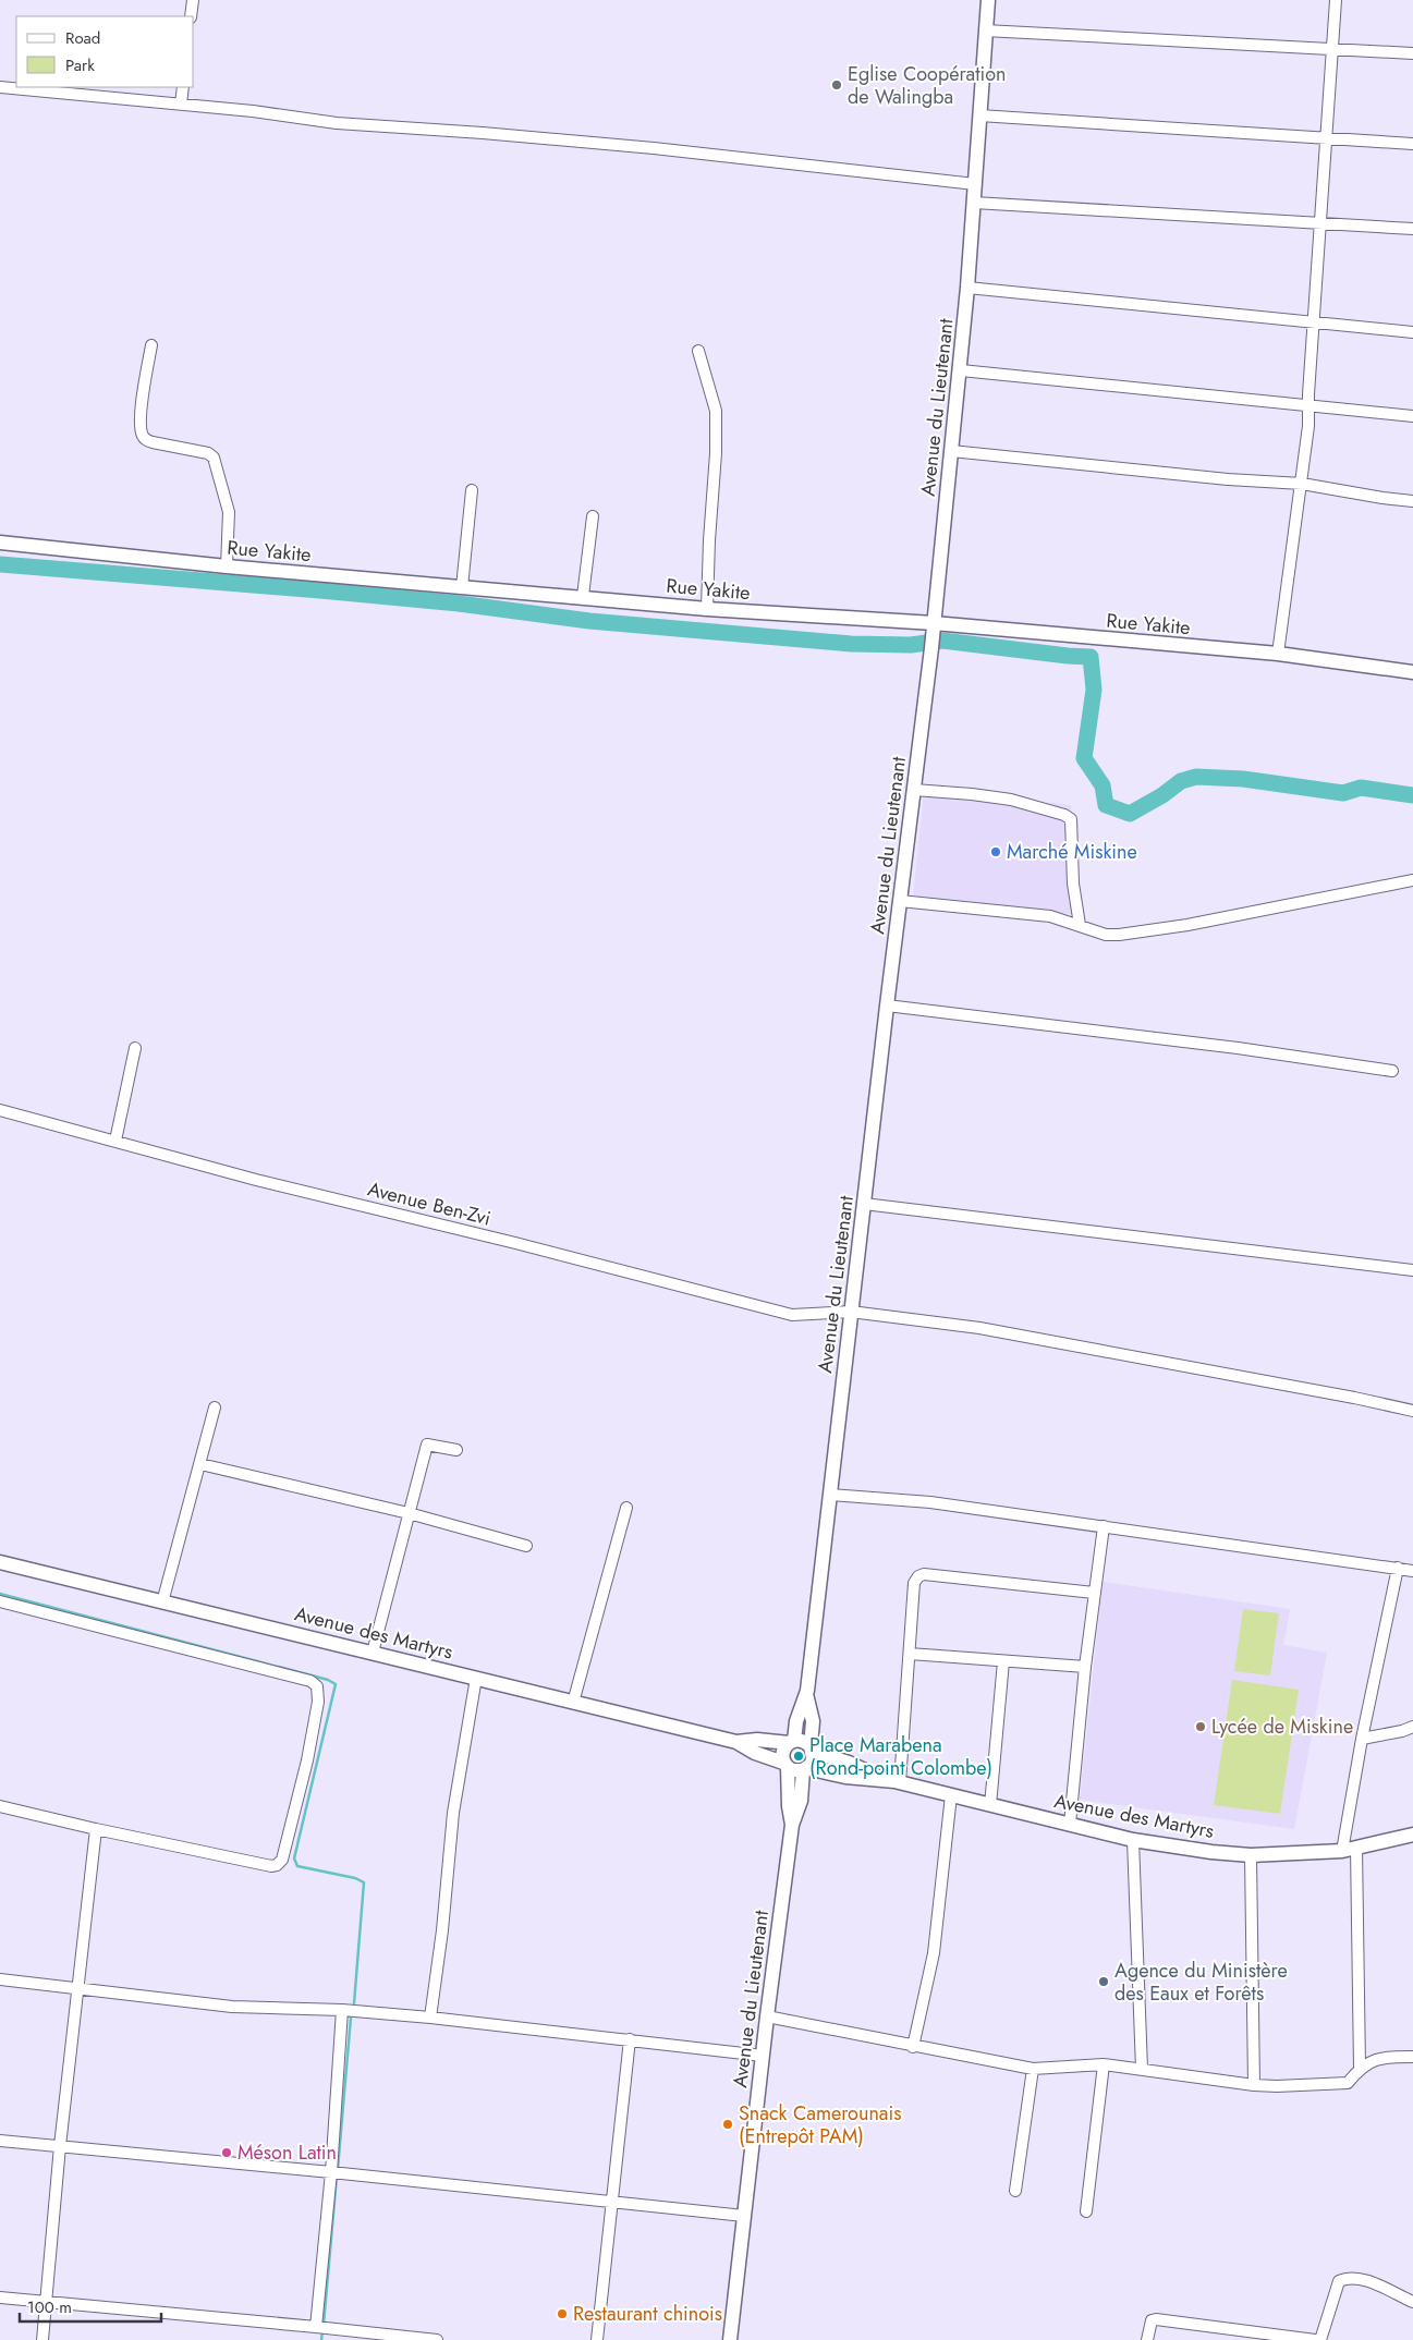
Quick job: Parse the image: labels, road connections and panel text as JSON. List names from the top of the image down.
{
  "streets": {
    "main road": ["Avenue du Lieutenant", "Rue Yakite", "Avenue des Martyrs"],
    "street": ["Avenue Ben-Zvi"]
  },
  "crossings": [
    ["Avenue du Lieutenant", "Rue Yakite"],
    ["Avenue du Lieutenant", "Avenue Ben-Zvi"],
    ["Avenue du Lieutenant", "Avenue des Martyrs"]
  ],
  "places": [
    "Eglise Coopération de Walingba",
    "Marché Miskine",
    "Lycée de Miskine",
    "Place Marabena (Rond-point Colombe)",
    "Agence du Ministère des Eaux et Forêts",
    "Snack Camerounais (Entrepôt PAM)",
    "Méson Latin",
    "Restaurant chinois"
  ],
  "legend": ["Road", "Park"],
  "scale_bar": "100 m"
}
